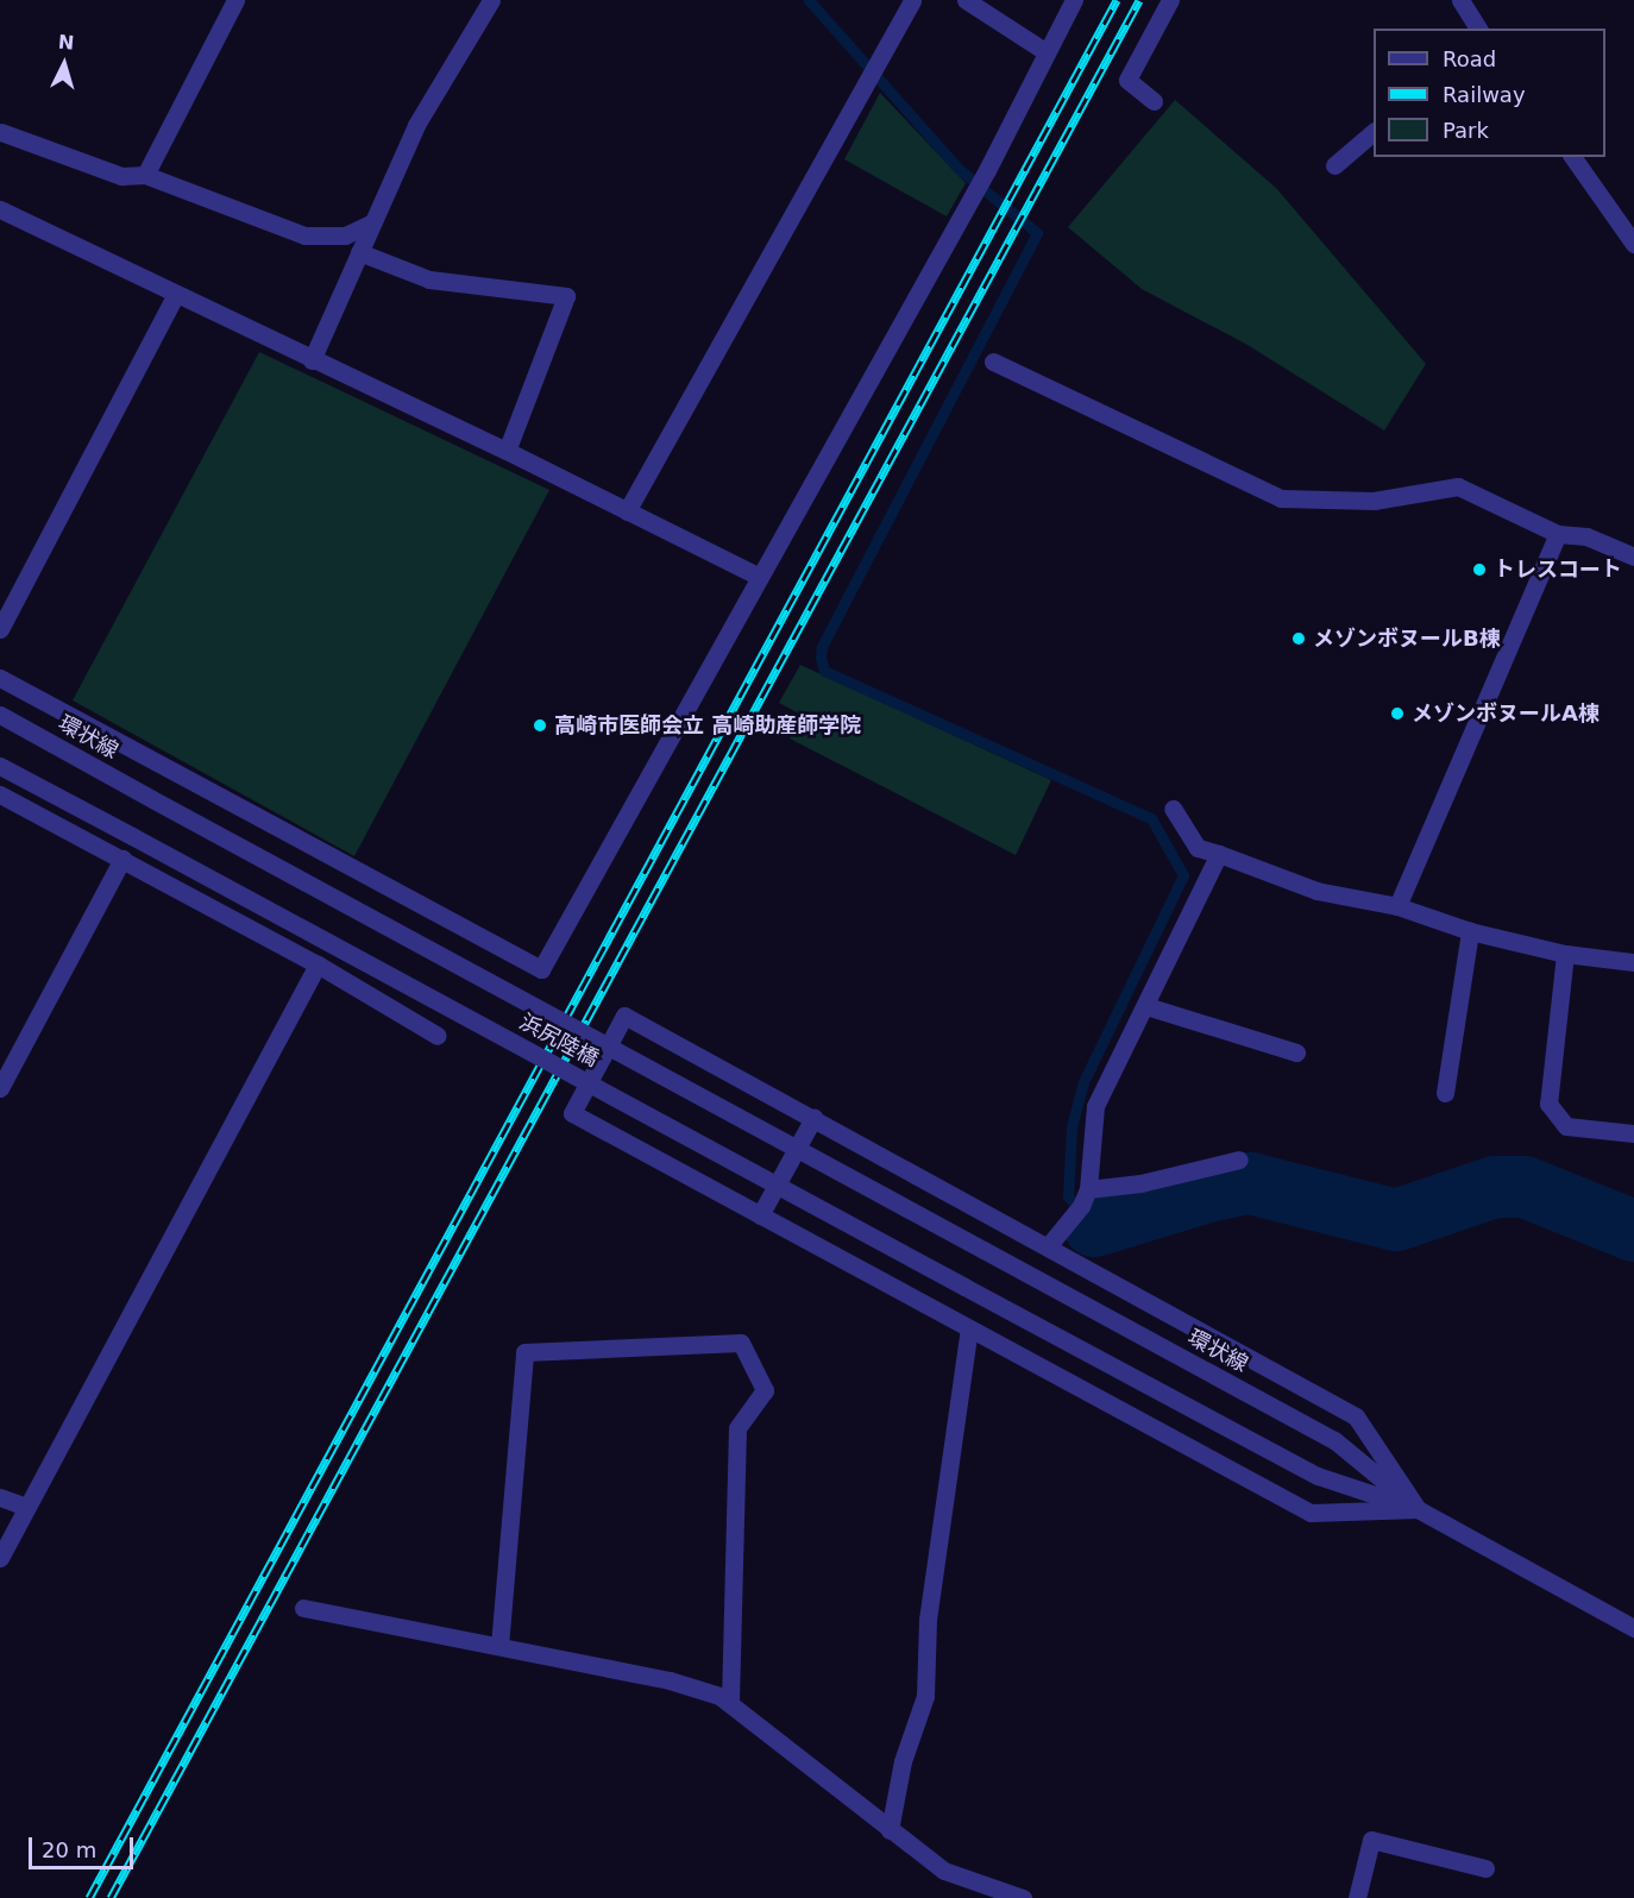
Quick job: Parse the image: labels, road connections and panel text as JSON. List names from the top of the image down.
{
  "streets": {
    "street": ["環状線", "浜尻陸橋"]
  },
  "crossings": [
    ["環状線", "浜尻陸橋"]
  ],
  "places": [
    "トレスコート",
    "メゾンボヌールB棟",
    "メゾンボヌールA棟",
    "高崎市医師会立 高崎助産師学院"
  ],
  "legend": ["Road", "Railway", "Park"],
  "scale_bar": "20 m",
  "north": "top"
}
